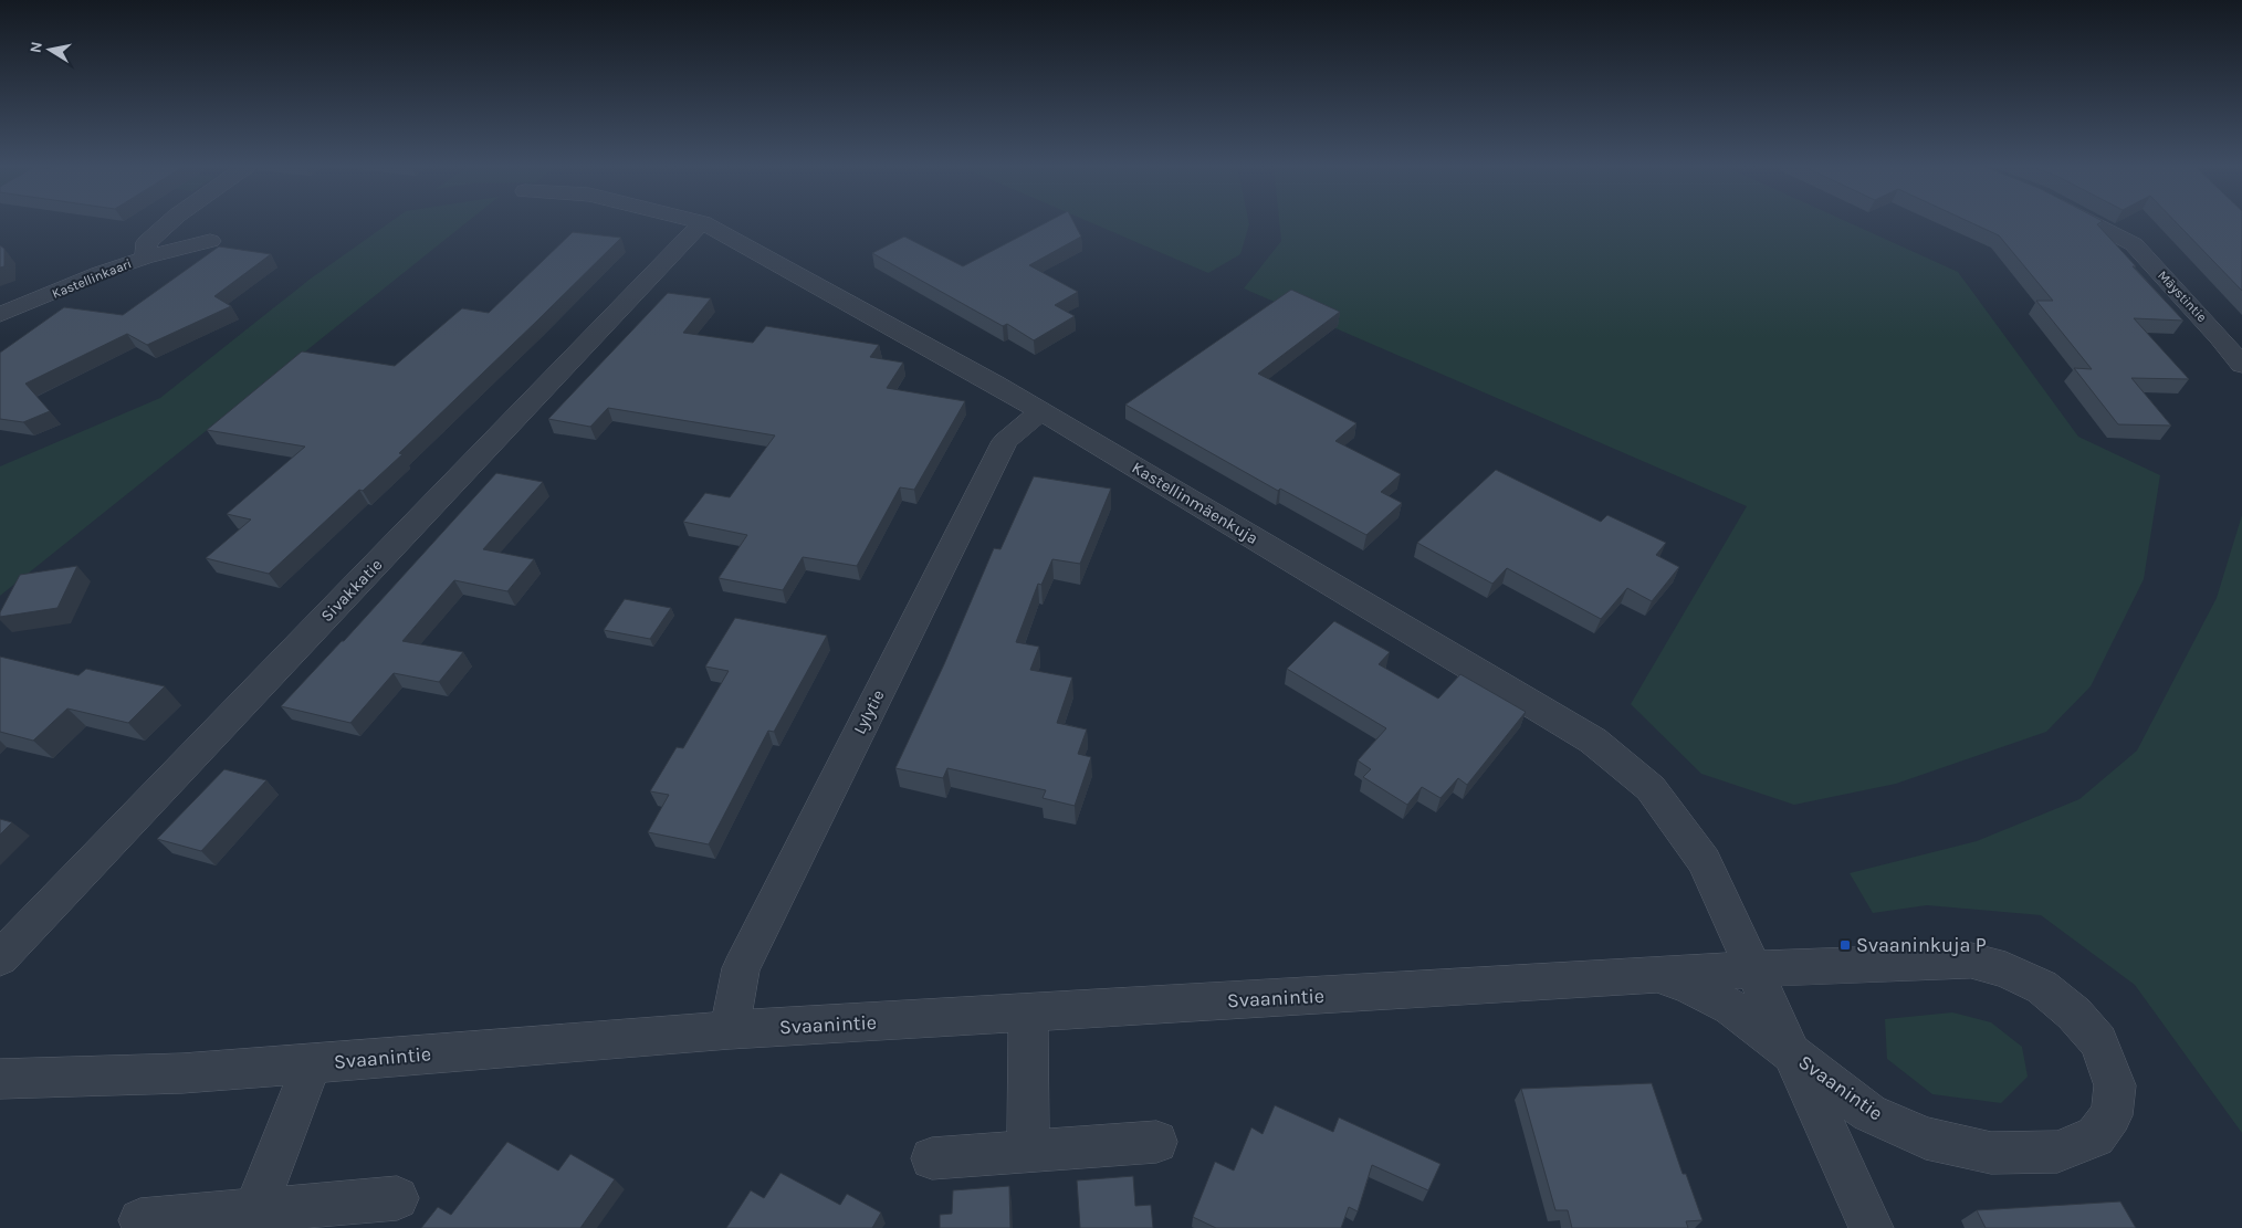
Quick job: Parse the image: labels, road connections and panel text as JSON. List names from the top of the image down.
{
  "streets": {
    "street": [
      "Kastellinkaari",
      "Mäystintie",
      "Kastellinmäenkuja",
      "Sivakkatie",
      "Lylytie",
      "Svaanintie"
    ]
  },
  "crossings": [
    ["Kastellinmäenkuja", "Sivakkatie"],
    ["Kastellinmäenkuja", "Lylytie"],
    ["Kastellinmäenkuja", "Svaanintie"],
    ["Lylytie", "Svaanintie"]
  ],
  "places": {
    "transit": ["Svaaninkuja P"]
  },
  "north": "left"
}
